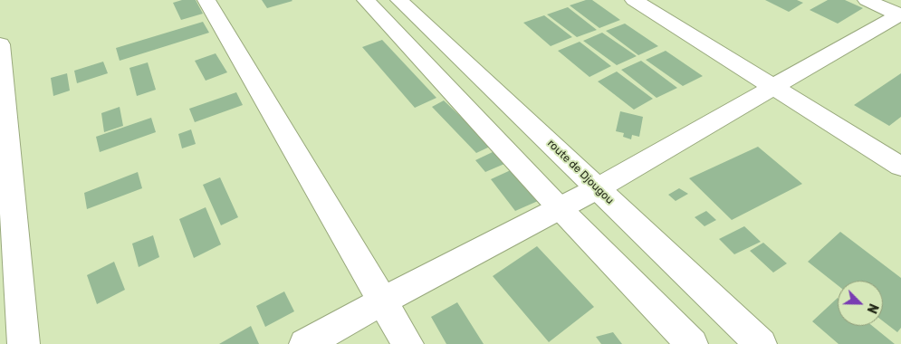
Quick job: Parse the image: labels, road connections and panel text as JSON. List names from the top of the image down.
{
  "streets": {
    "main road": ["route de Djougou"]
  },
  "north": "bottom right"
}
